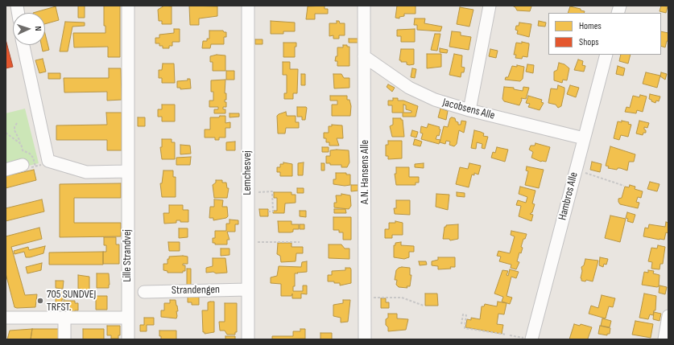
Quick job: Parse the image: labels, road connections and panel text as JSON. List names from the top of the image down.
{
  "streets": {
    "street": [
      "Jacobsens Alle",
      "A.N. Hansens Alle",
      "Lemchesvej",
      "Hambros Alle",
      "Lille Strandvej",
      "Strandengen"
    ]
  },
  "crossings": [
    ["Jacobsens Alle", "A.N. Hansens Alle"],
    ["Jacobsens Alle", "Hambros Alle"],
    ["Lemchesvej", "Strandengen"]
  ],
  "places": ["705 SUNDVEJ TRFST."],
  "legend": ["Homes", "Shops"],
  "north": "right"
}
